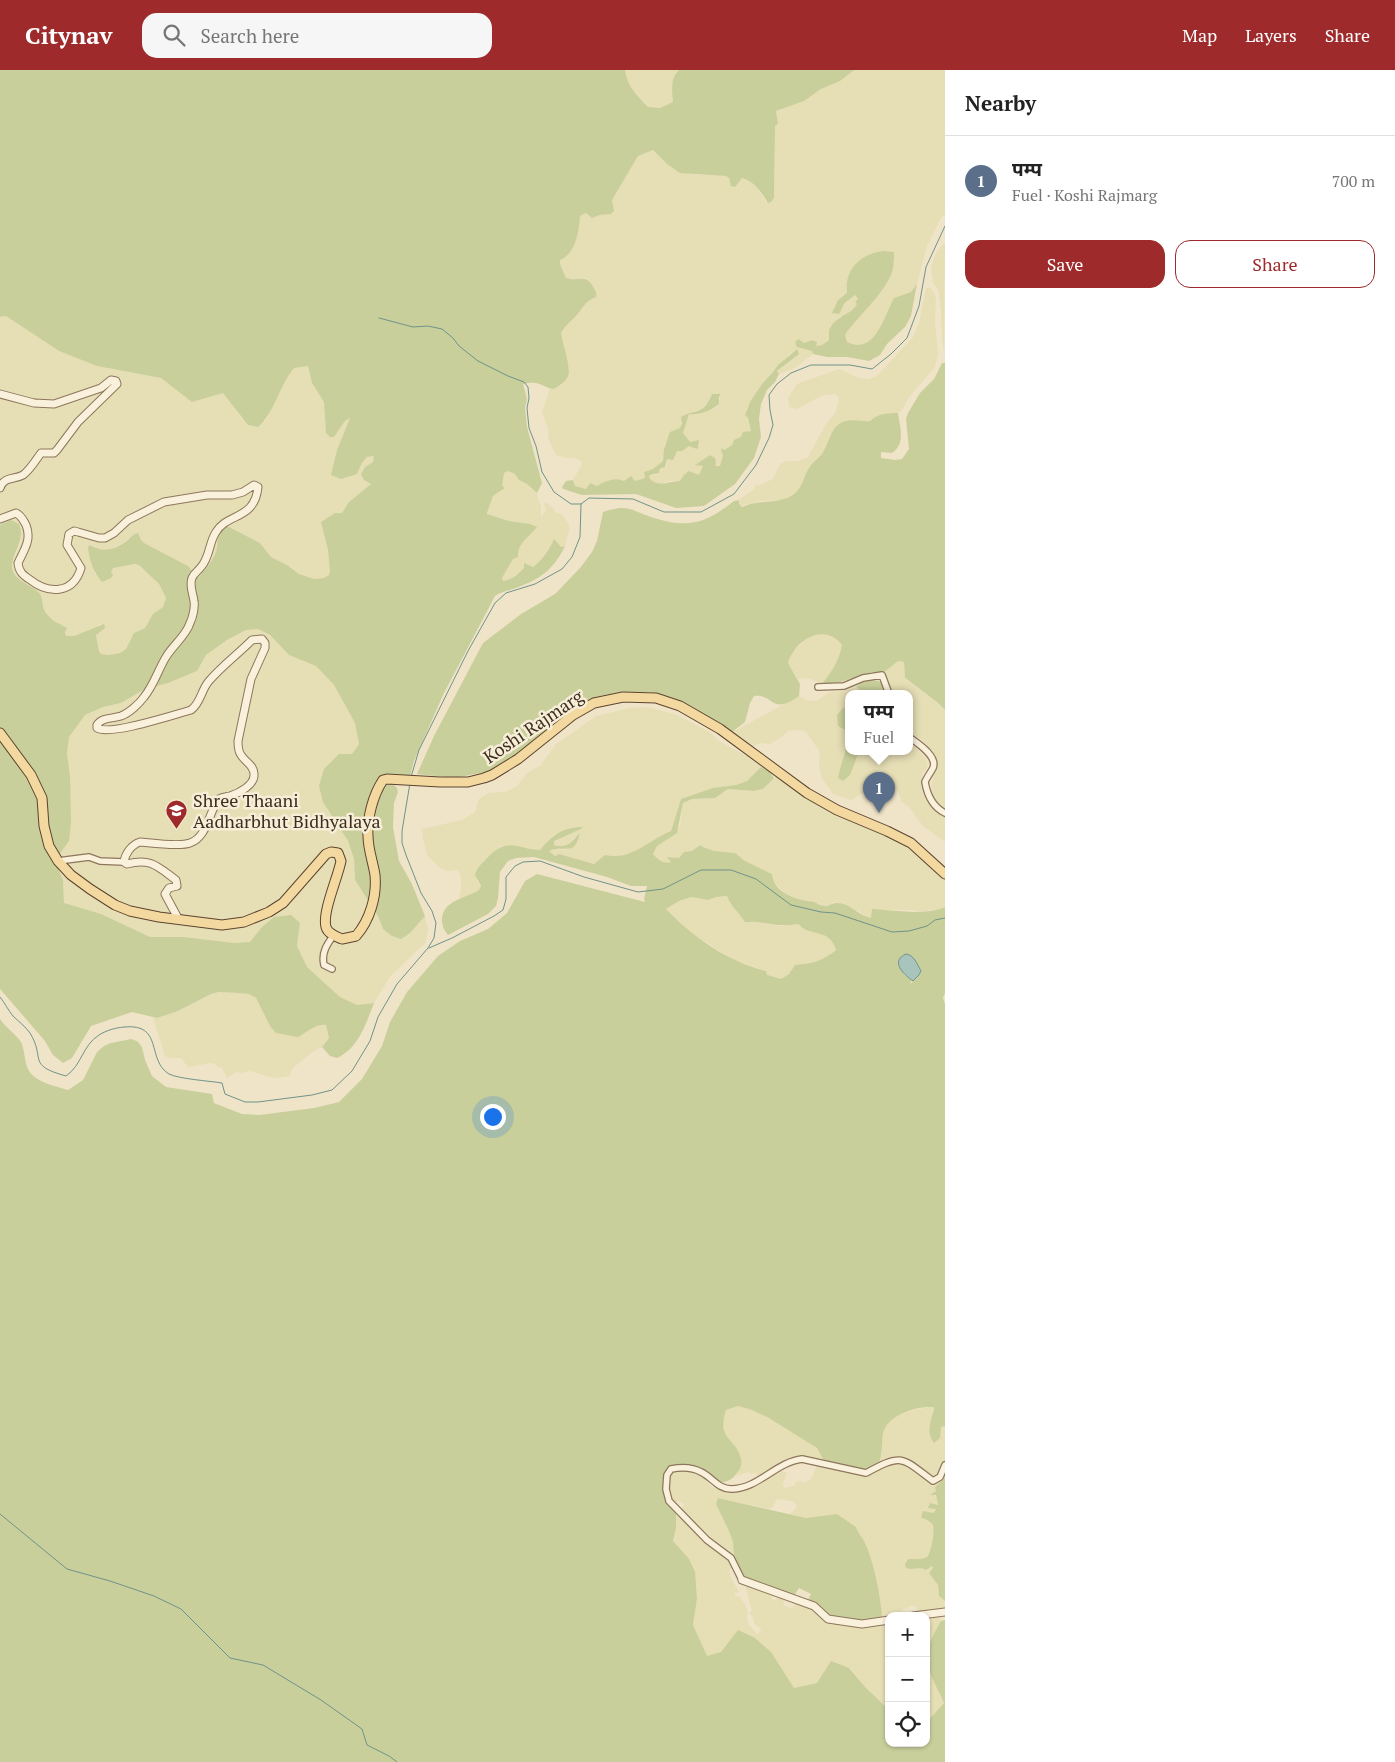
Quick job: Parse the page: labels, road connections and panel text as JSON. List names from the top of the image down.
{
  "streets": {
    "main road": ["Koshi Rajmarg"]
  },
  "places": {
    "school or university": ["Shree Thaani Aadharbhut Bidhyalaya"]
  },
  "page": {
    "header": "Citynav",
    "search": "Search here",
    "nav": ["Map", "Layers", "Share"],
    "heading": "Nearby",
    "list": [
      {
        "mark": "1",
        "name": "पम्प",
        "note": "Fuel · Koshi Rajmarg",
        "value": "700 m"
      }
    ],
    "buttons": ["Save", "Share"],
    "popup": ["पम्प", "Fuel"],
    "pins": "1",
    "map_buttons": ["+", "−"]
  }
}
